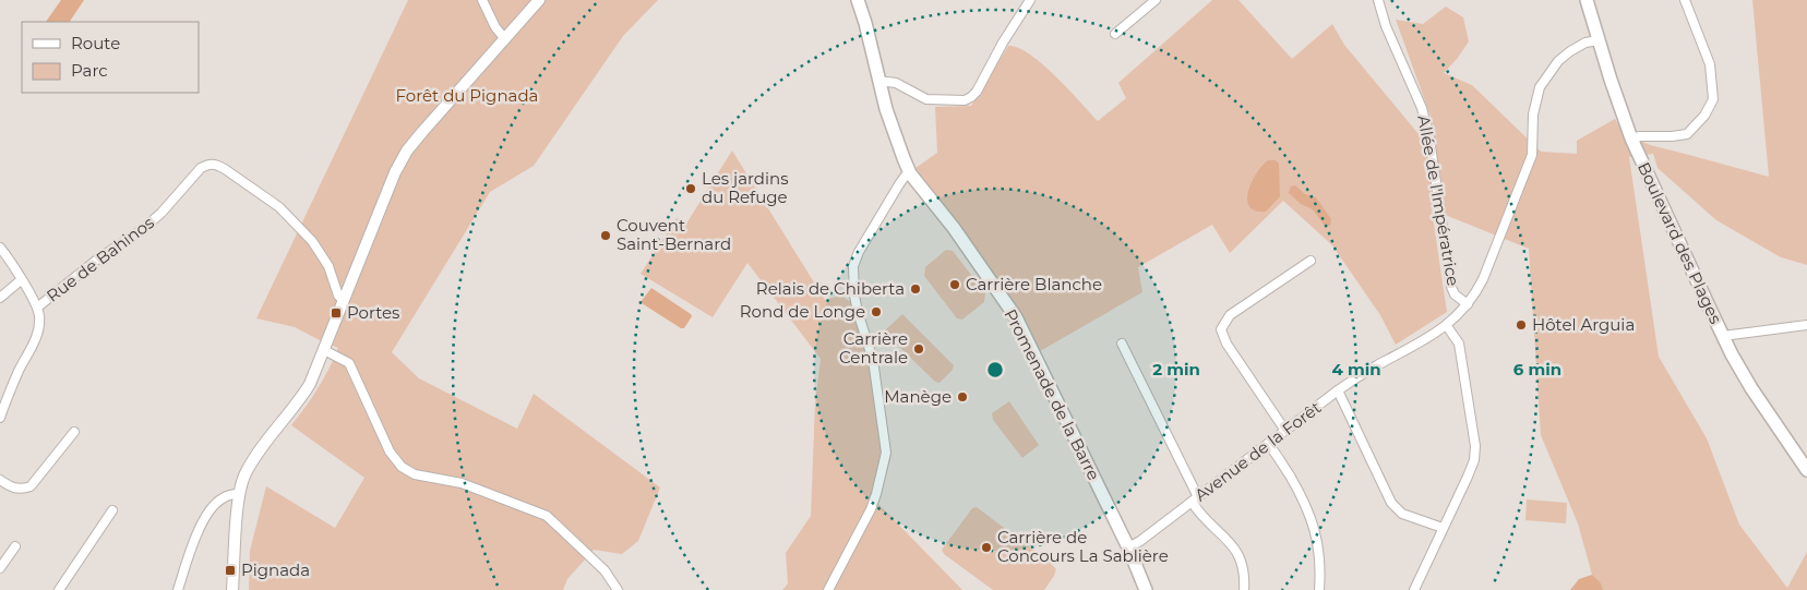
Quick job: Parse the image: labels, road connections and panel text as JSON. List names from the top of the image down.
{
  "streets": {
    "main road": ["Boulevard des Plages", "Promenade de la Barre"],
    "street": ["Allée de l'Impératrice", "Rue de Bahinos", "Avenue de la Forêt"]
  },
  "crossings": [
    ["Allée de l'Impératrice", "Avenue de la Forêt"],
    ["Boulevard des Plages", "Avenue de la Forêt"],
    ["Promenade de la Barre", "Avenue de la Forêt"]
  ],
  "parks": ["Forêt du Pignada"],
  "places": {
    "other": [
      "Les jardins du Refuge",
      "Couvent Saint-Bernard",
      "Carrière Blanche",
      "Relais de Chiberta",
      "Rond de Longe",
      "Hôtel Arguia",
      "Carrière Centrale",
      "Manège",
      "Carrière de Concours La Sablière"
    ],
    "transit": ["Portes", "Pignada"]
  },
  "legend": ["Route", "Parc"],
  "rings": ["2 min", "4 min", "6 min"]
}
